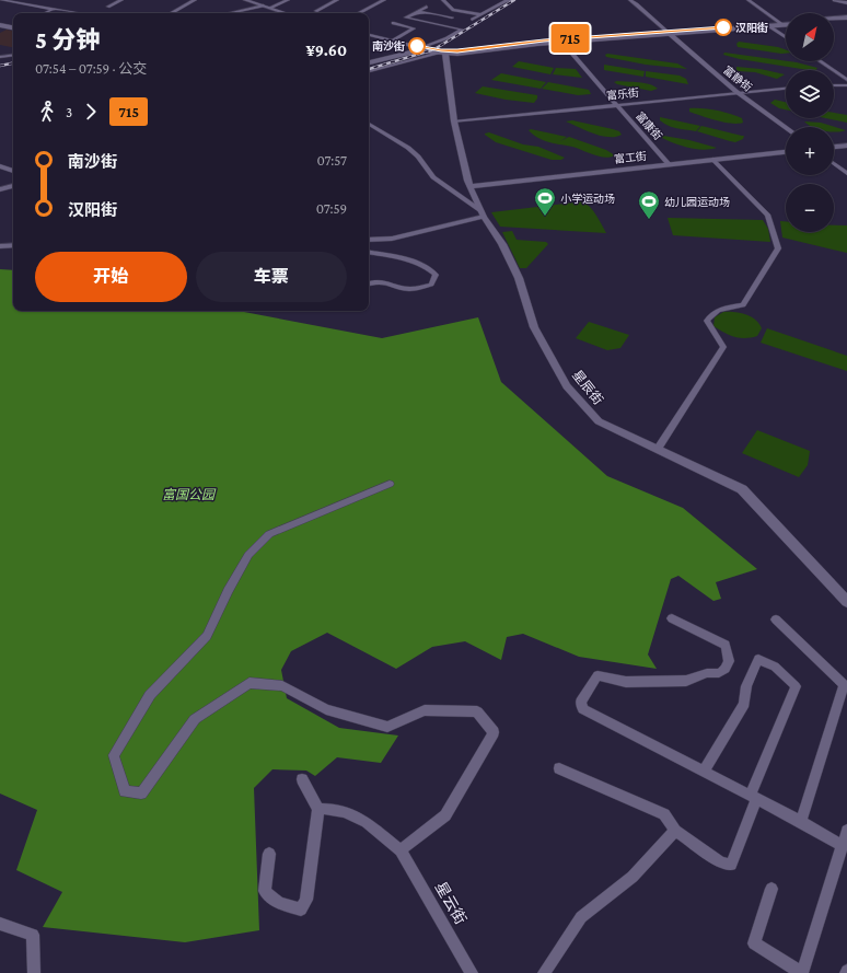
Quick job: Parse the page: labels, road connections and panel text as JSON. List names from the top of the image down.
{
  "streets": {
    "street": [
      "富静街",
      "富乐街",
      "富康街",
      "富工街",
      "星辰街",
      "星云街"
    ]
  },
  "crossings": [
    ["富静街", "富乐街"],
    ["富乐街", "富康街"],
    ["富乐街", "星辰街"],
    ["富康街", "富工街"],
    ["富工街", "星辰街"]
  ],
  "parks": ["富国公园"],
  "places": {
    "other": ["汉阳街", "南沙街"],
    "sports": ["小学运动场", "幼儿园运动场"]
  },
  "lines": ["bus line 715"],
  "north": "top right",
  "page": {
    "on_map": "715",
    "map_buttons": ["+", "−"],
    "heading": ["5 分钟", "07:54 – 07:59 · 公交", "¥9.60"],
    "legs": ["3", "715"],
    "list": [
      {
        "name": "南沙街",
        "value": "07:57"
      },
      {
        "name": "汉阳街",
        "value": "07:59"
      }
    ],
    "buttons": ["开始", "车票"]
  }
}
